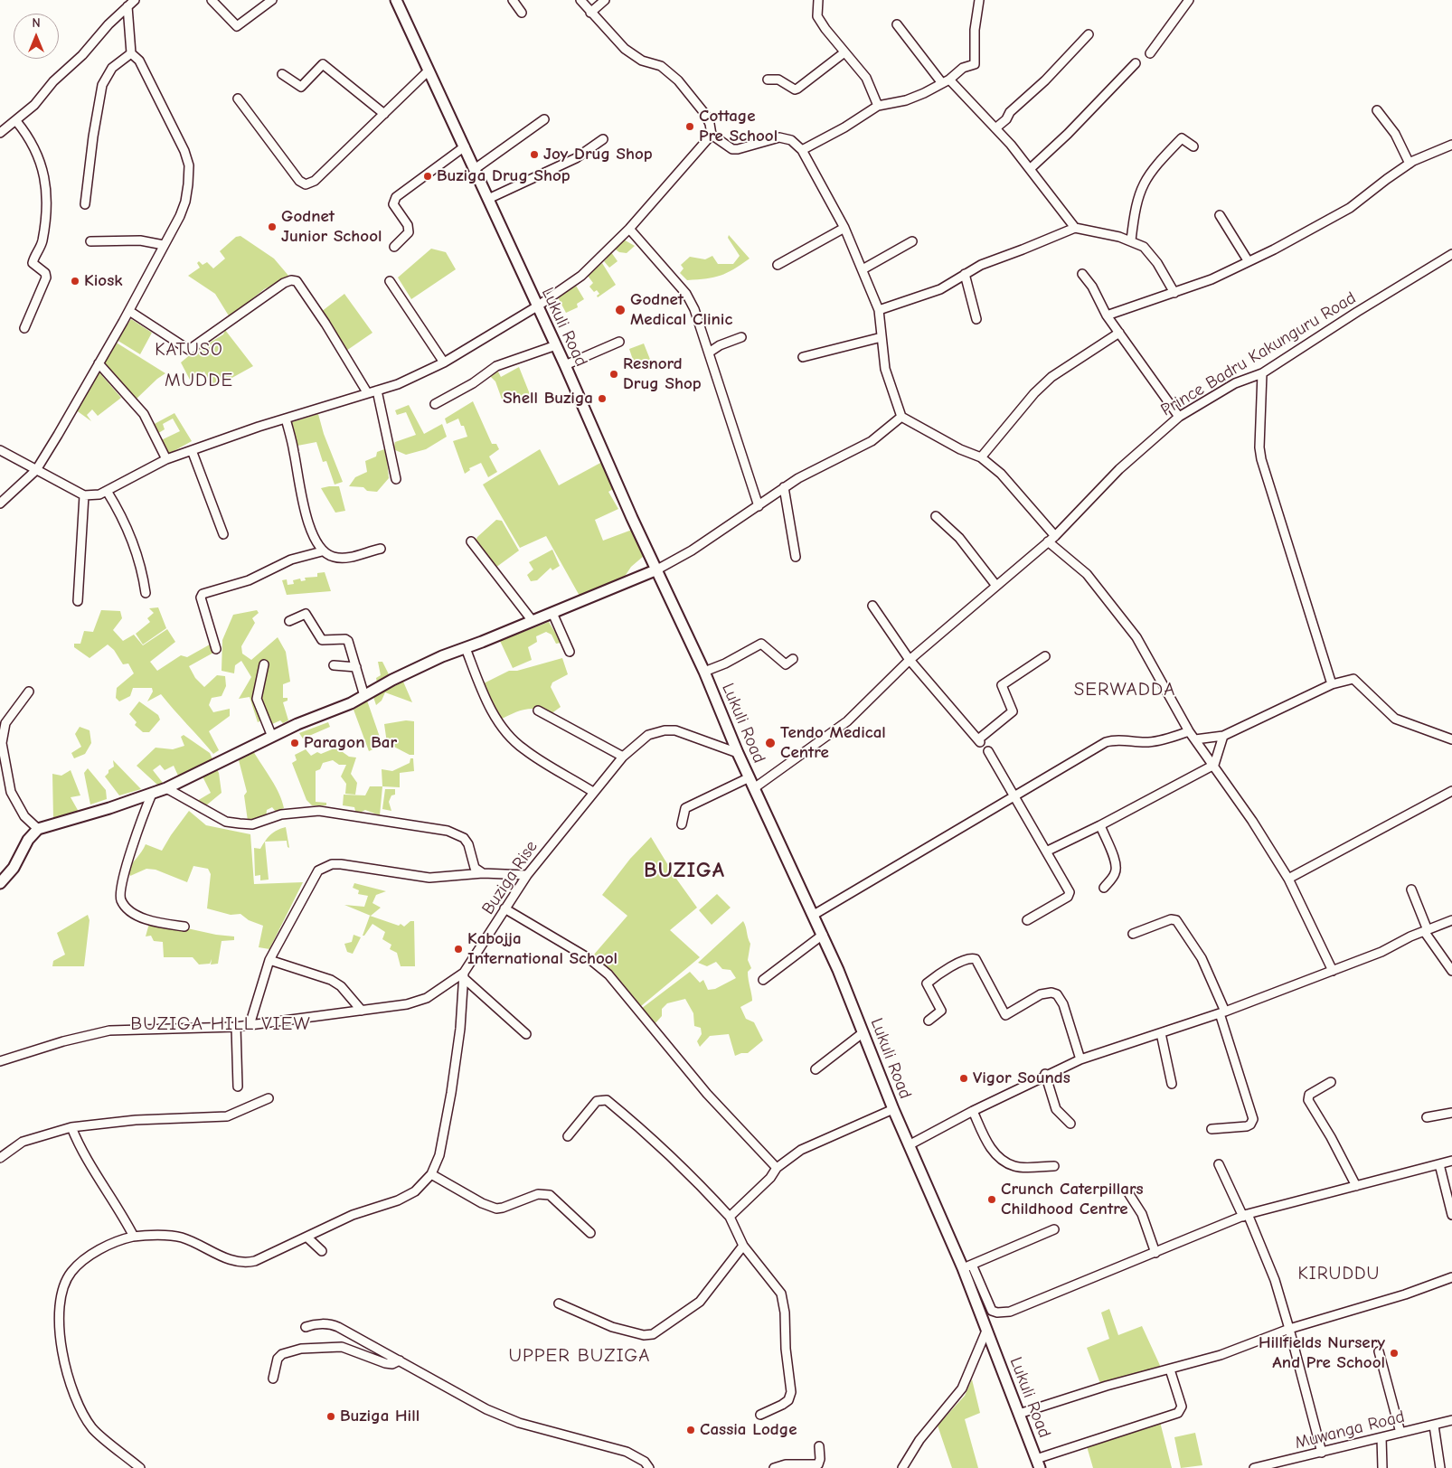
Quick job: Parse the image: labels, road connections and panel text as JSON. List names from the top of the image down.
{
  "streets": {
    "street": [
      "Lukuli Road",
      "Prince Badru Kakunguru Road",
      "Buziga Rise",
      "Muwanga Road"
    ]
  },
  "crossings": [
    ["Lukuli Road", "Prince Badru Kakunguru Road"],
    ["Lukuli Road", "Buziga Rise"]
  ],
  "districts": [
    "KATUSO",
    "MUDDE",
    "SERWADDA",
    "BUZIGA",
    "BUZIGA HILL VIEW",
    "KIRUDDU",
    "UPPER BUZIGA"
  ],
  "places": [
    "Cottage Pre School",
    "Joy Drug Shop",
    "Buziga Drug Shop",
    "Godnet Junior School",
    "Kiosk",
    "Godnet Medical Clinic",
    "Resnord Drug Shop",
    "Shell Buziga",
    "Paragon Bar",
    "Tendo Medical Centre",
    "Kabojja International School",
    "Vigor Sounds",
    "Crunch Caterpillars Childhood Centre",
    "Hillfields Nursery And Pre School",
    "Buziga Hill",
    "Cassia Lodge"
  ],
  "north": "top"
}
